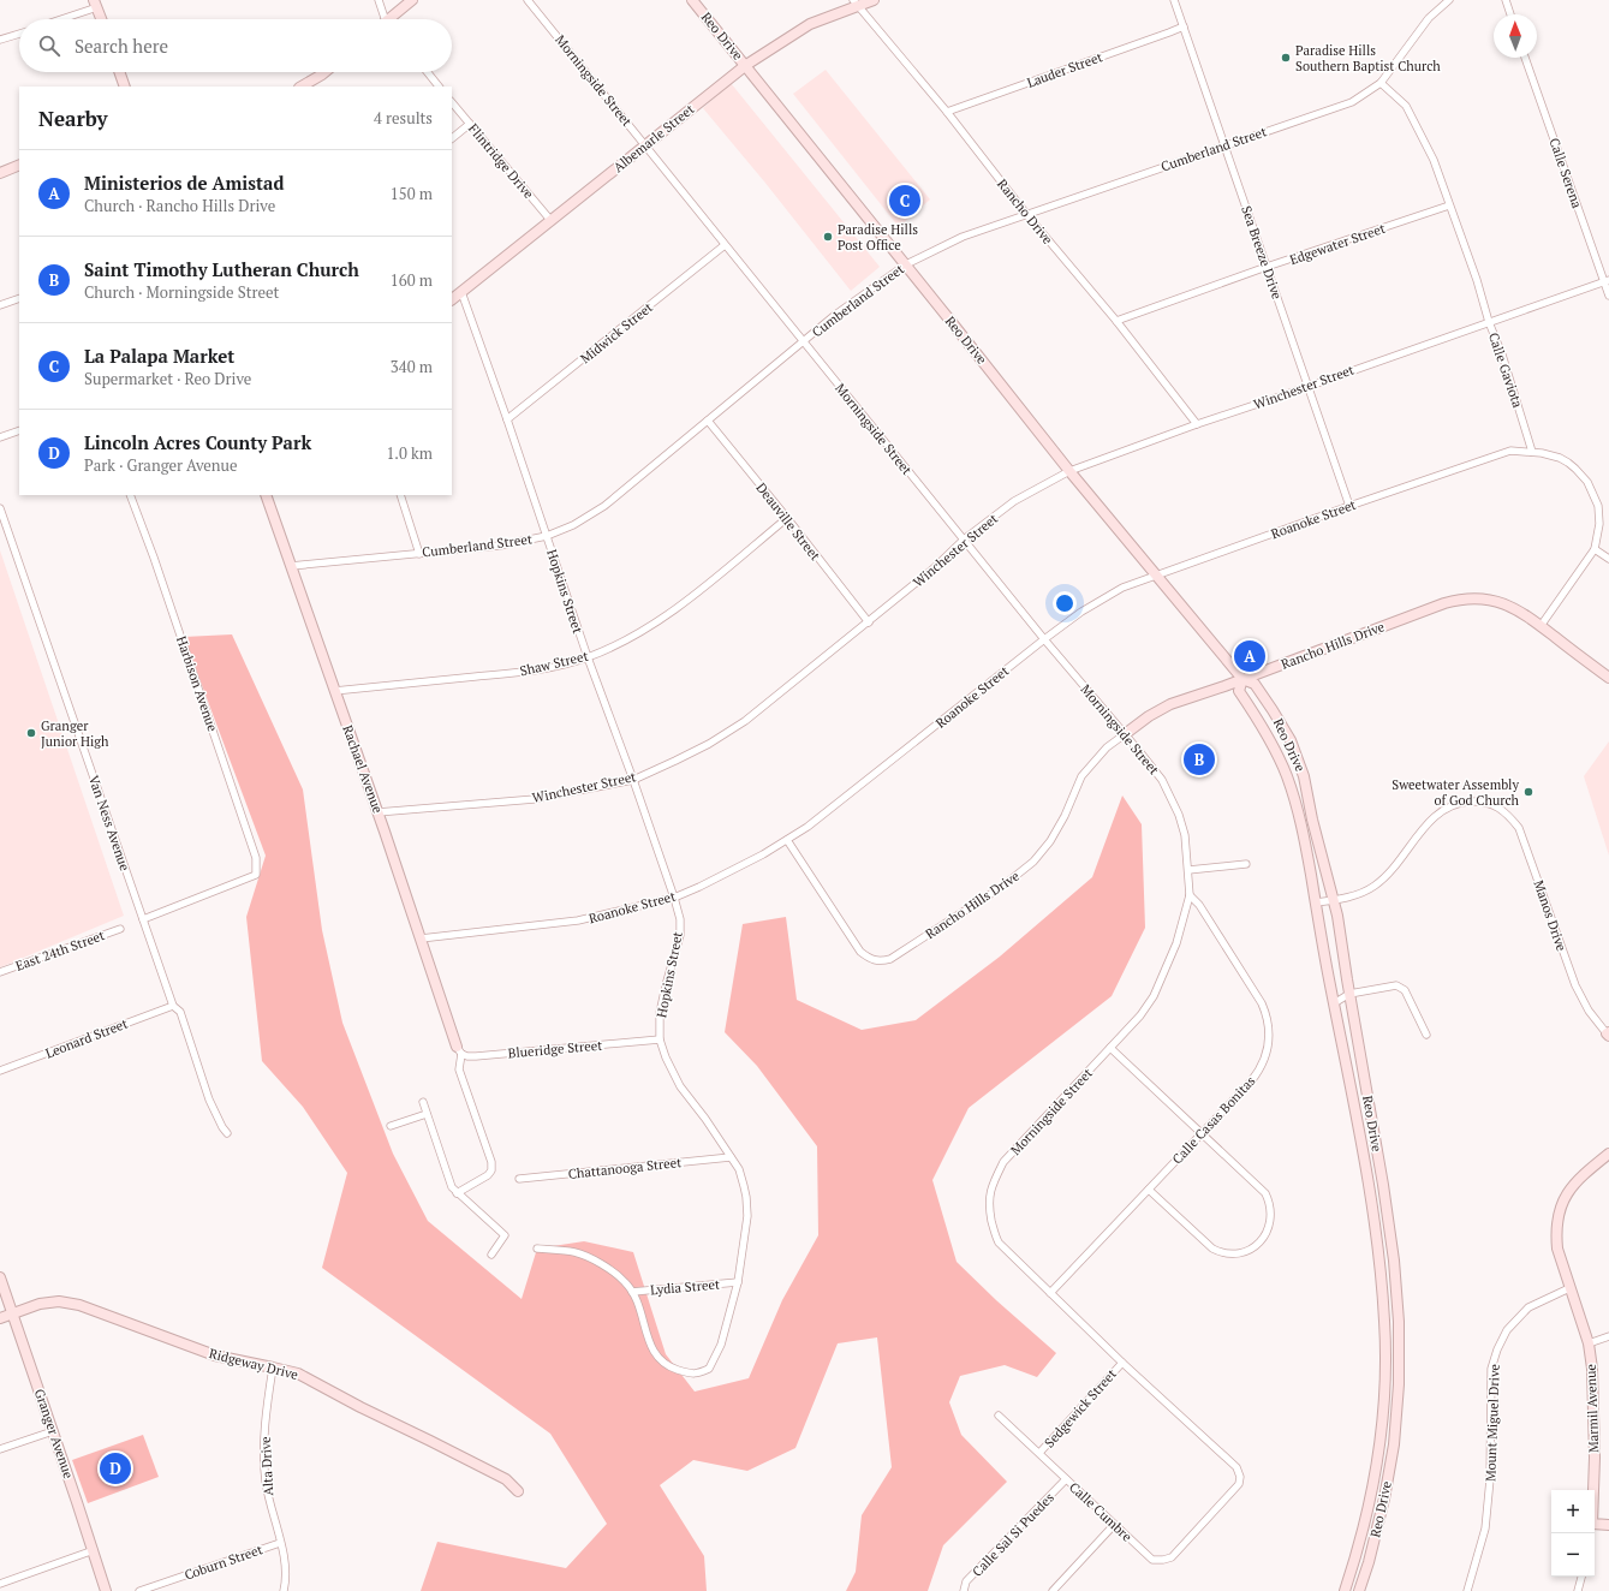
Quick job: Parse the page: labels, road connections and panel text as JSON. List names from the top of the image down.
{
  "streets": {
    "street": [
      "Reo Drive",
      "Lauder Street",
      "Morningside Street",
      "Albemarle Street",
      "Cumberland Street",
      "Flintridge Drive",
      "Calle Serena",
      "Rancho Drive",
      "Edgewater Street",
      "Sea Breeze Drive",
      "Midwick Street",
      "Calle Gaviota",
      "Winchester Street",
      "Roanoke Street",
      "Deauville Street",
      "Hopkins Street",
      "Rancho Hills Drive",
      "Shaw Street",
      "Harbison Avenue",
      "Rachael Avenue",
      "Van Ness Avenue",
      "Manos Drive",
      "East 24th Street",
      "Leonard Street",
      "Blueridge Street",
      "Calle Casas Bonitas",
      "Chattanooga Street",
      "Lydia Street",
      "Ridgeway Drive",
      "Sedgewick Street",
      "Marmil Avenue",
      "Mount Miguel Drive",
      "Granger Avenue",
      "Alta Drive",
      "Calle Cumbre",
      "Calle Sal Si Puedes",
      "Coburn Street"
    ]
  },
  "crossings": [
    ["Reo Drive", "Albemarle Street"],
    ["Reo Drive", "Cumberland Street"],
    ["Reo Drive", "Winchester Street"],
    ["Reo Drive", "Roanoke Street"],
    ["Reo Drive", "Rancho Hills Drive"],
    ["Reo Drive", "Manos Drive"],
    ["Lauder Street", "Rancho Drive"],
    ["Lauder Street", "Sea Breeze Drive"],
    ["Morningside Street", "Albemarle Street"],
    ["Morningside Street", "Cumberland Street"],
    ["Morningside Street", "Midwick Street"],
    ["Morningside Street", "Winchester Street"],
    ["Morningside Street", "Roanoke Street"],
    ["Morningside Street", "Rancho Hills Drive"],
    ["Morningside Street", "Calle Casas Bonitas"],
    ["Morningside Street", "Sedgewick Street"],
    ["Morningside Street", "Calle Cumbre"],
    ["Albemarle Street", "Flintridge Drive"],
    ["Albemarle Street", "Rancho Drive"],
    ["Albemarle Street", "Hopkins Street"],
    ["Cumberland Street", "Rancho Drive"],
    ["Cumberland Street", "Sea Breeze Drive"],
    ["Cumberland Street", "Calle Gaviota"],
    ["Cumberland Street", "Deauville Street"],
    ["Cumberland Street", "Hopkins Street"],
    ["Cumberland Street", "Rachael Avenue"],
    ["Calle Serena", "Winchester Street"],
    ["Rancho Drive", "Edgewater Street"],
    ["Rancho Drive", "Winchester Street"],
    ["Edgewater Street", "Sea Breeze Drive"],
    ["Edgewater Street", "Calle Gaviota"],
    ["Sea Breeze Drive", "Winchester Street"],
    ["Sea Breeze Drive", "Roanoke Street"],
    ["Midwick Street", "Hopkins Street"],
    ["Calle Gaviota", "Winchester Street"],
    ["Calle Gaviota", "Roanoke Street"],
    ["Winchester Street", "Deauville Street"],
    ["Winchester Street", "Hopkins Street"],
    ["Winchester Street", "Rachael Avenue"],
    ["Roanoke Street", "Hopkins Street"],
    ["Roanoke Street", "Rancho Hills Drive"],
    ["Roanoke Street", "Rachael Avenue"],
    ["Deauville Street", "Shaw Street"],
    ["Hopkins Street", "Shaw Street"],
    ["Hopkins Street", "Blueridge Street"],
    ["Hopkins Street", "Chattanooga Street"],
    ["Hopkins Street", "Lydia Street"],
    ["Shaw Street", "Rachael Avenue"],
    ["Harbison Avenue", "Van Ness Avenue"],
    ["Rachael Avenue", "Blueridge Street"],
    ["Van Ness Avenue", "Leonard Street"],
    ["Ridgeway Drive", "Granger Avenue"],
    ["Ridgeway Drive", "Alta Drive"],
    ["Sedgewick Street", "Calle Cumbre"],
    ["Marmil Avenue", "Mount Miguel Drive"],
    ["Alta Drive", "Coburn Street"],
    ["Calle Cumbre", "Calle Sal Si Puedes"]
  ],
  "places": [
    "Paradise Hills Southern Baptist Church",
    "Paradise Hills Post Office",
    "Granger Junior High",
    "Sweetwater Assembly of God Church"
  ],
  "north": "top",
  "page": {
    "search": "Search here",
    "heading": ["Nearby", "4 results"],
    "list": [
      {
        "mark": "A",
        "name": "Ministerios de Amistad",
        "note": "Church · Rancho Hills Drive",
        "value": "150 m"
      },
      {
        "mark": "B",
        "name": "Saint Timothy Lutheran Church",
        "note": "Church · Morningside Street",
        "value": "160 m"
      },
      {
        "mark": "C",
        "name": "La Palapa Market",
        "note": "Supermarket · Reo Drive",
        "value": "340 m"
      },
      {
        "mark": "D",
        "name": "Lincoln Acres County Park",
        "note": "Park · Granger Avenue",
        "value": "1.0 km"
      }
    ],
    "pins": [
      "C",
      "A",
      "B",
      "D"
    ],
    "map_buttons": ["+", "−"]
  }
}
